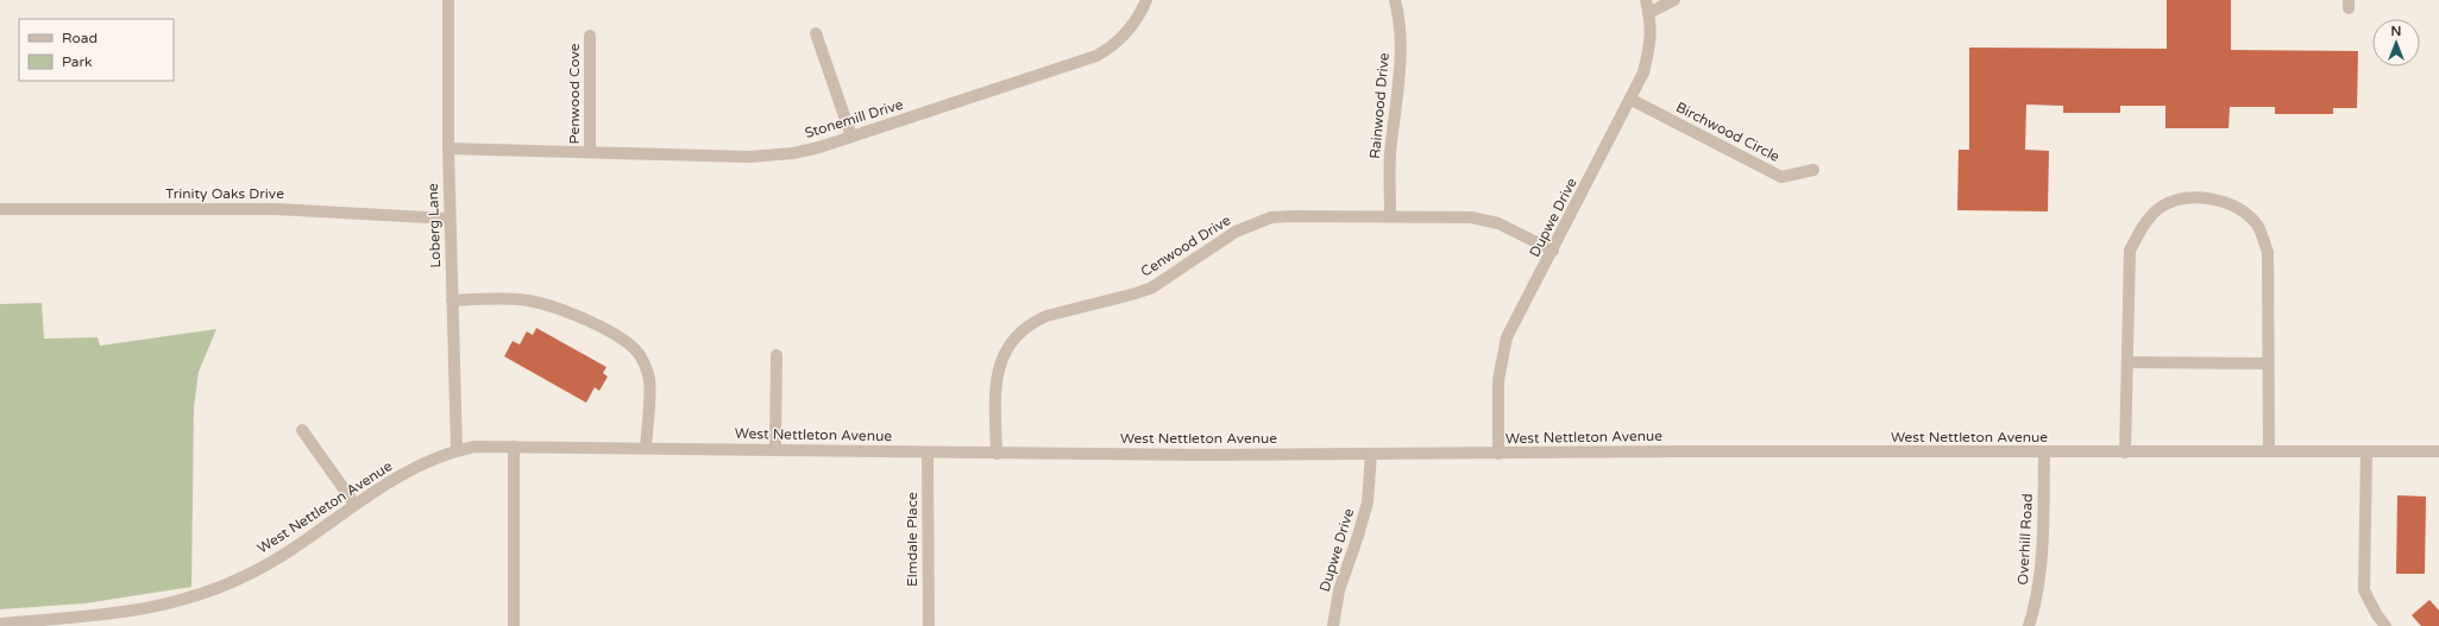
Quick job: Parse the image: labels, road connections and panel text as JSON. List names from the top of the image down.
{
  "streets": {
    "street": [
      "Penwood Cove",
      "Rainwood Drive",
      "Stonemill Drive",
      "Birchwood Circle",
      "Trinity Oaks Drive",
      "Dupwe Drive",
      "Loberg Lane",
      "Cenwood Drive",
      "West Nettleton Avenue",
      "Elmdale Place",
      "Overhill Road"
    ]
  },
  "crossings": [
    ["Penwood Cove", "Stonemill Drive"],
    ["Rainwood Drive", "Cenwood Drive"],
    ["Stonemill Drive", "Loberg Lane"],
    ["Birchwood Circle", "Dupwe Drive"],
    ["Trinity Oaks Drive", "Loberg Lane"],
    ["Dupwe Drive", "Cenwood Drive"],
    ["Dupwe Drive", "West Nettleton Avenue"],
    ["Loberg Lane", "West Nettleton Avenue"],
    ["Cenwood Drive", "West Nettleton Avenue"],
    ["West Nettleton Avenue", "Elmdale Place"],
    ["West Nettleton Avenue", "Overhill Road"]
  ],
  "legend": ["Road", "Park"],
  "north": "top"
}
